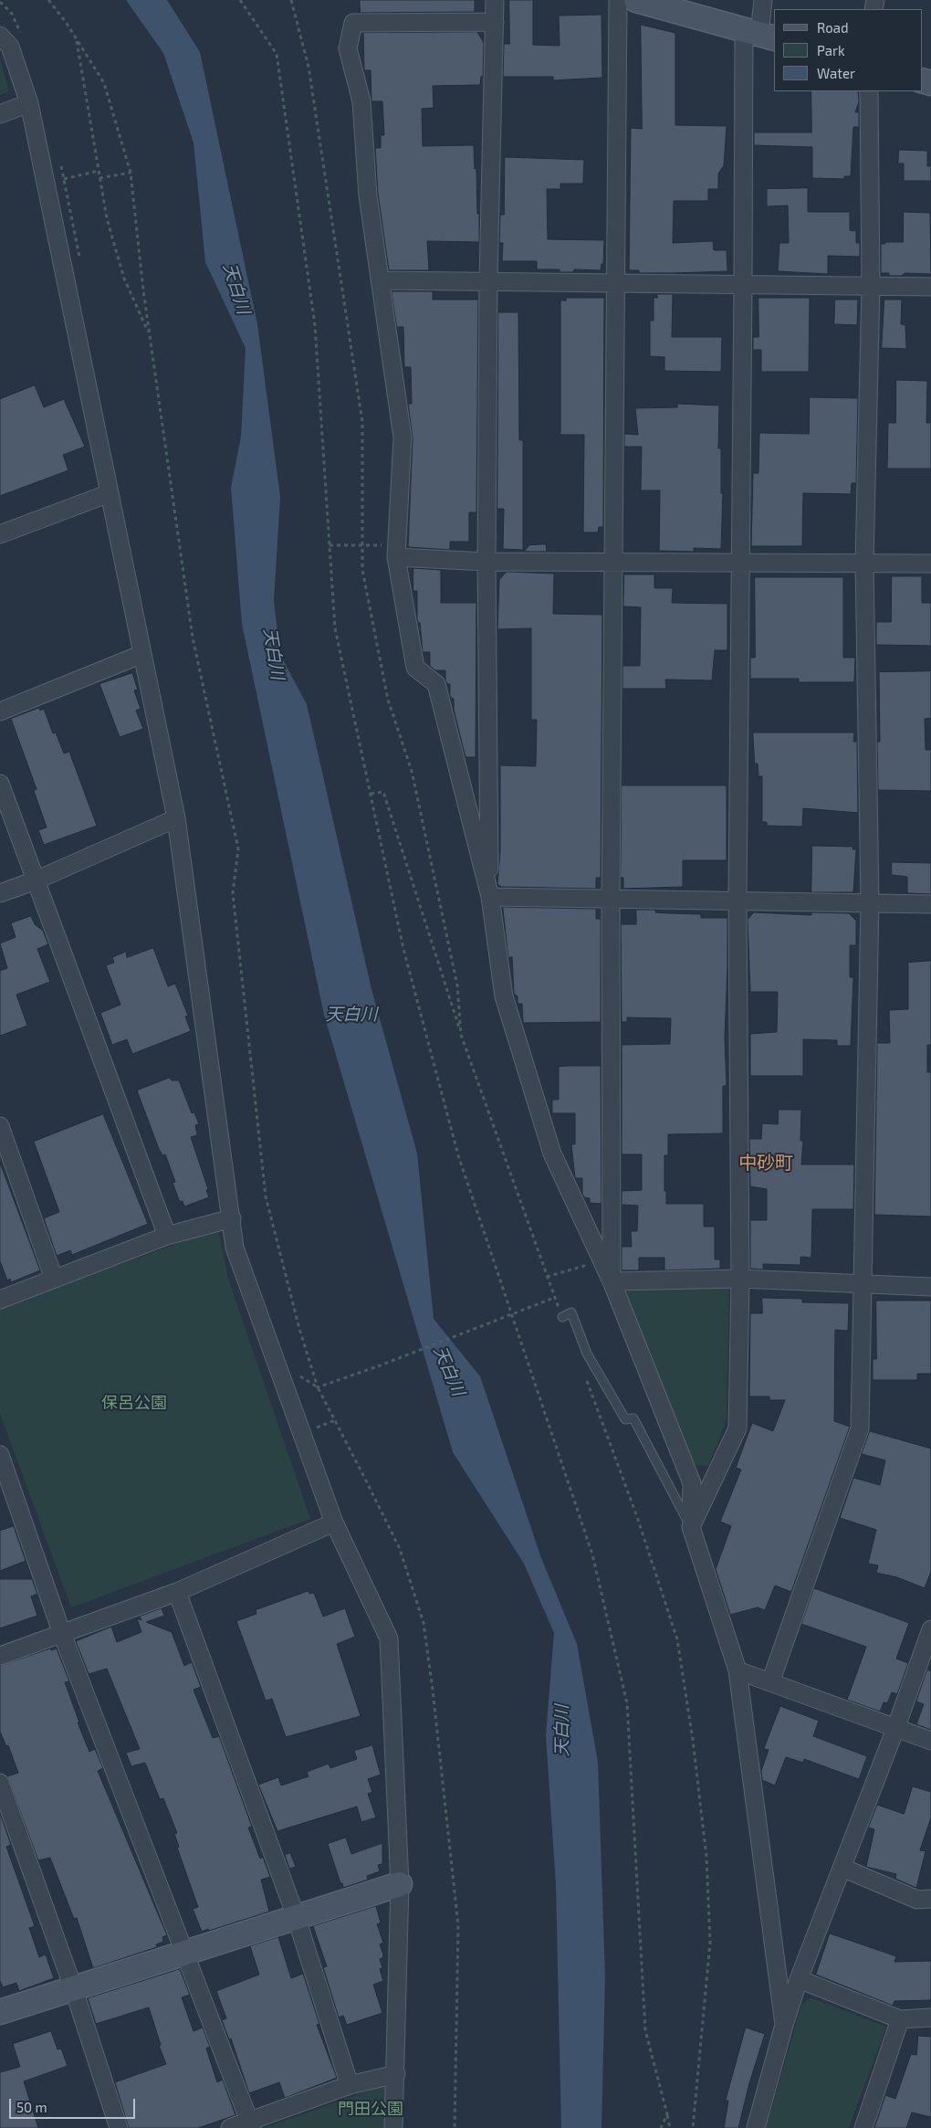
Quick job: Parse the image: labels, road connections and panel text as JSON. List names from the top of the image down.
{
  "districts": ["中砂町"],
  "water": ["天白川"],
  "parks": ["保呂公園", "門田公園"],
  "legend": ["Road", "Park", "Water"],
  "scale_bar": "50 m"
}
